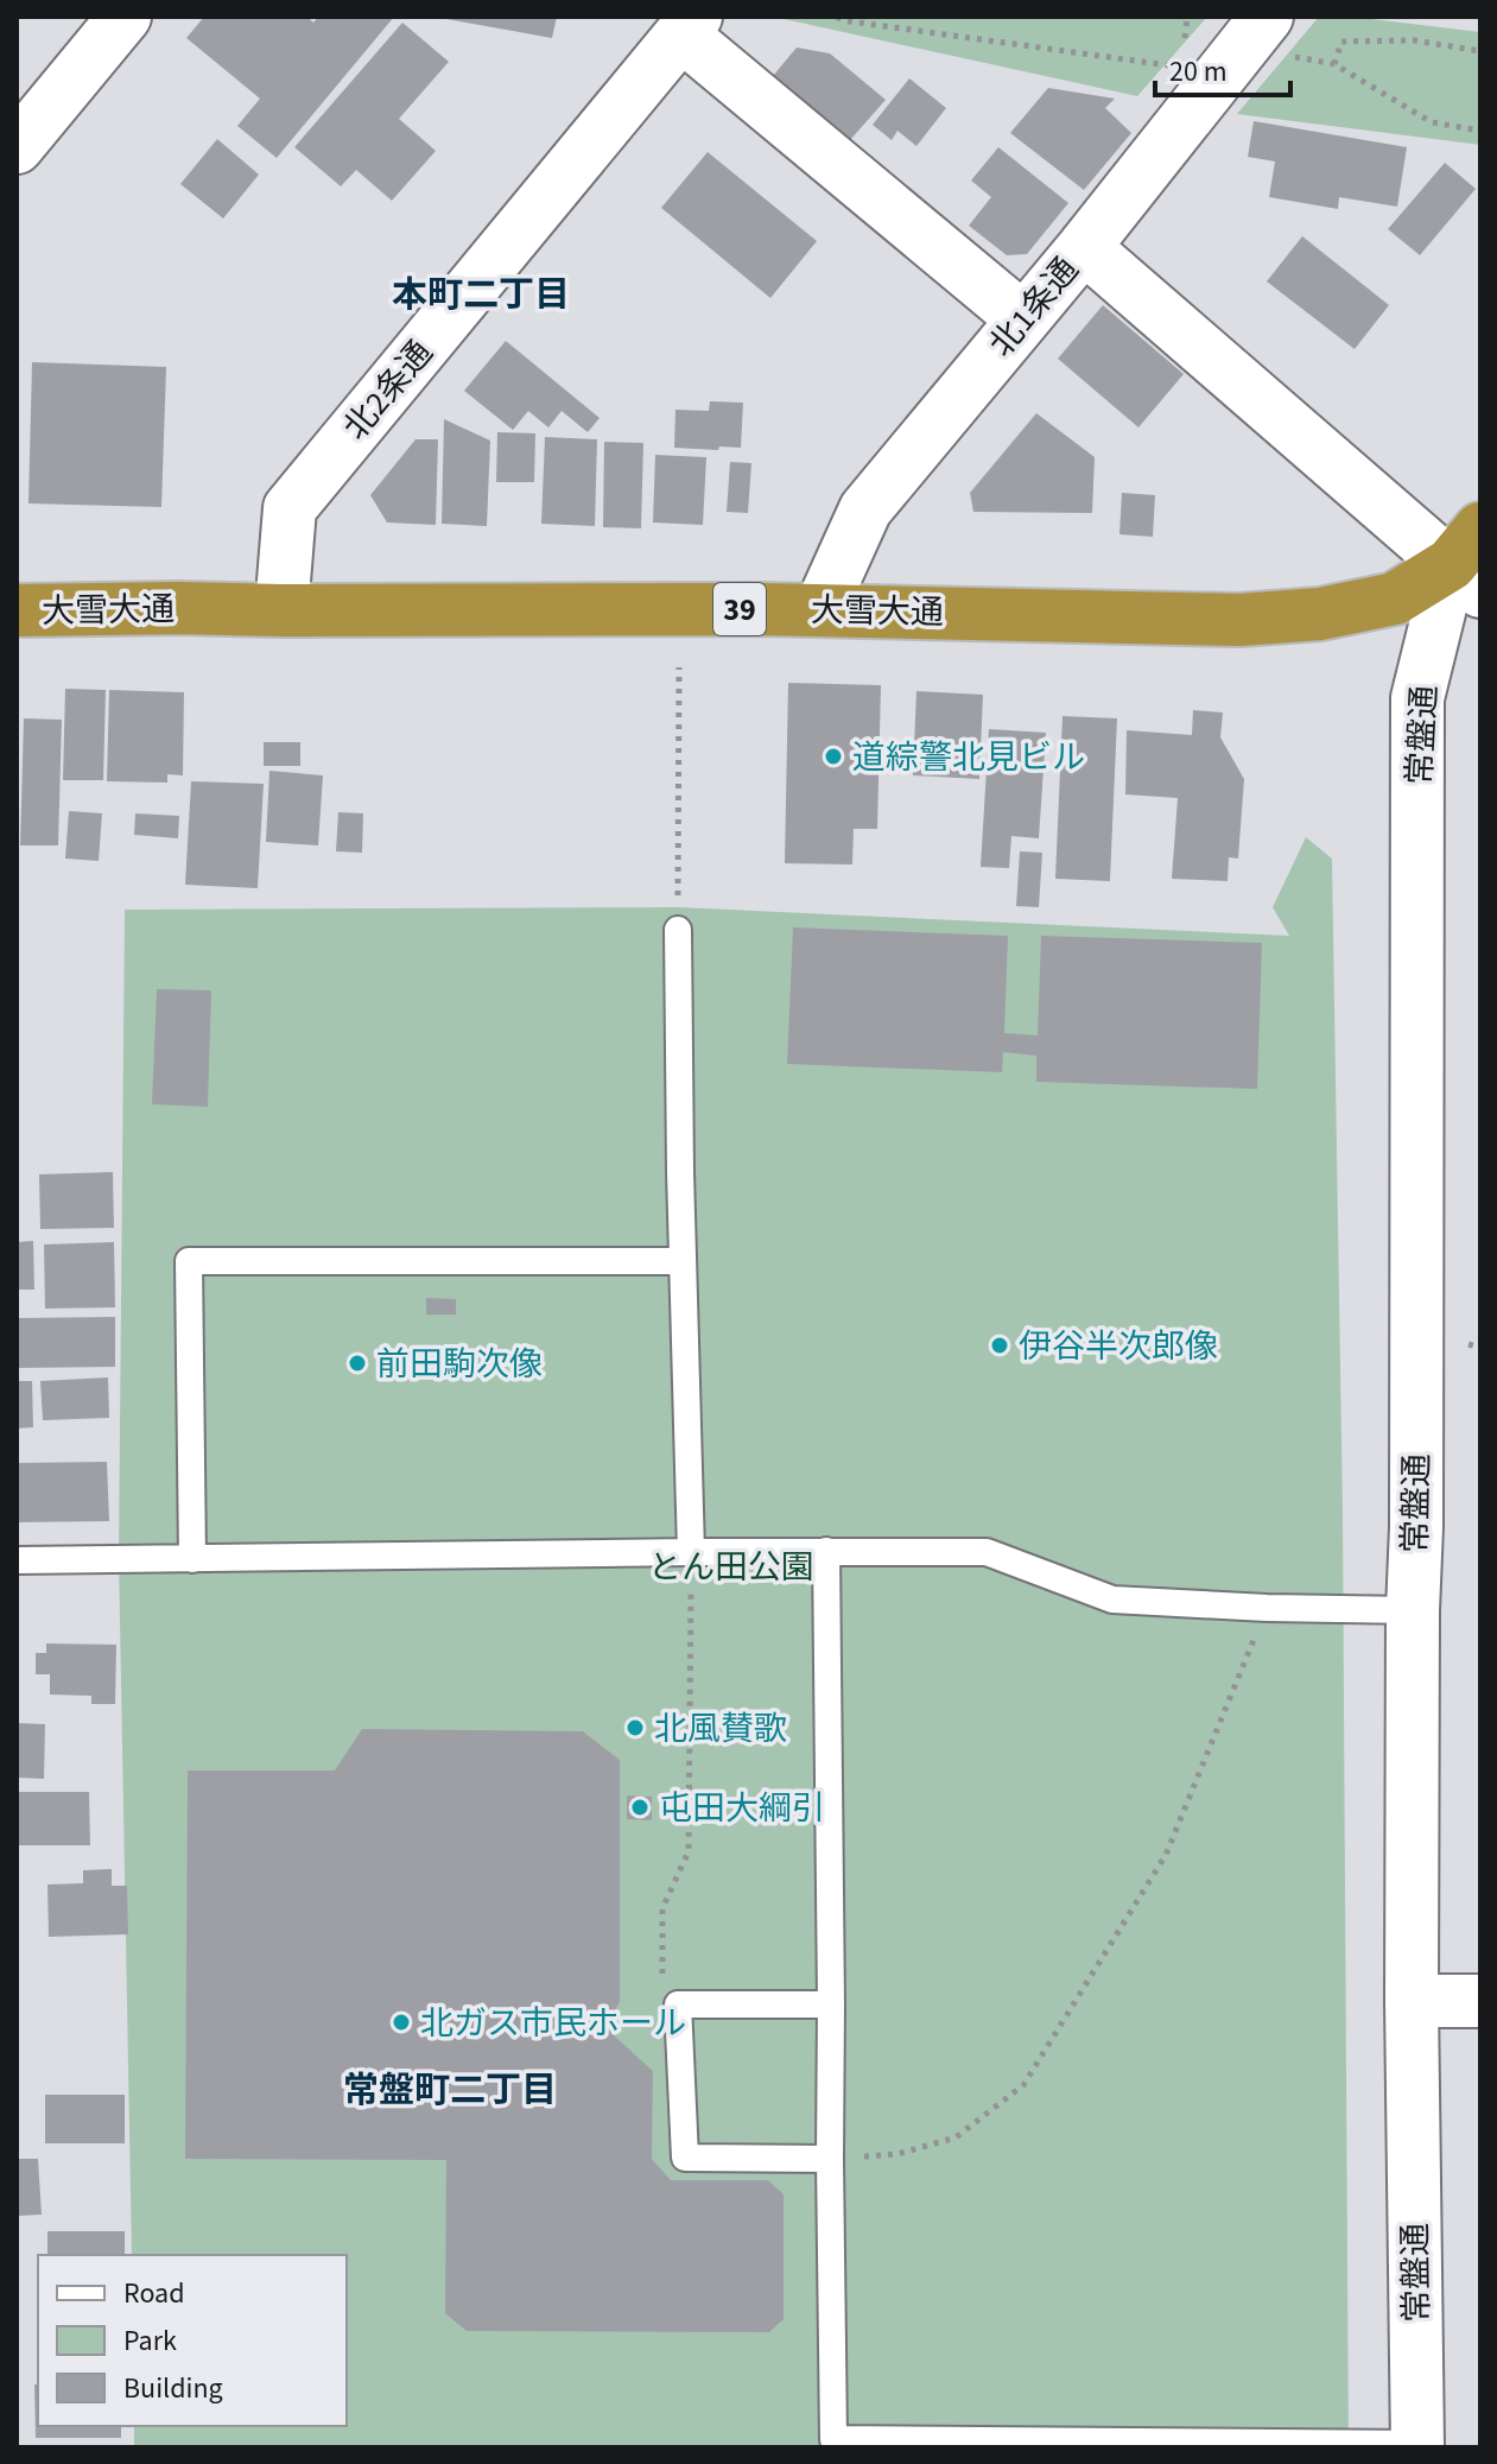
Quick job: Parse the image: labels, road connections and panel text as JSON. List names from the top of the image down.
{
  "streets": {
    "highway": ["大雪大通", "39"],
    "street": ["北1条通", "北2条通", "常盤通"]
  },
  "crossings": [
    ["北1条通", "大雪大通"],
    ["北2条通", "大雪大通"],
    ["大雪大通", "常盤通"]
  ],
  "districts": ["本町二丁目", "常盤町二丁目"],
  "parks": ["とん田公園"],
  "places": [
    "道綜警北見ビル",
    "伊谷半次郎像",
    "前田駒次像",
    "北風賛歌",
    "屯田大綱引",
    "北ガス市民ホール"
  ],
  "legend": ["Road", "Park", "Building"],
  "scale_bar": "20 m"
}
